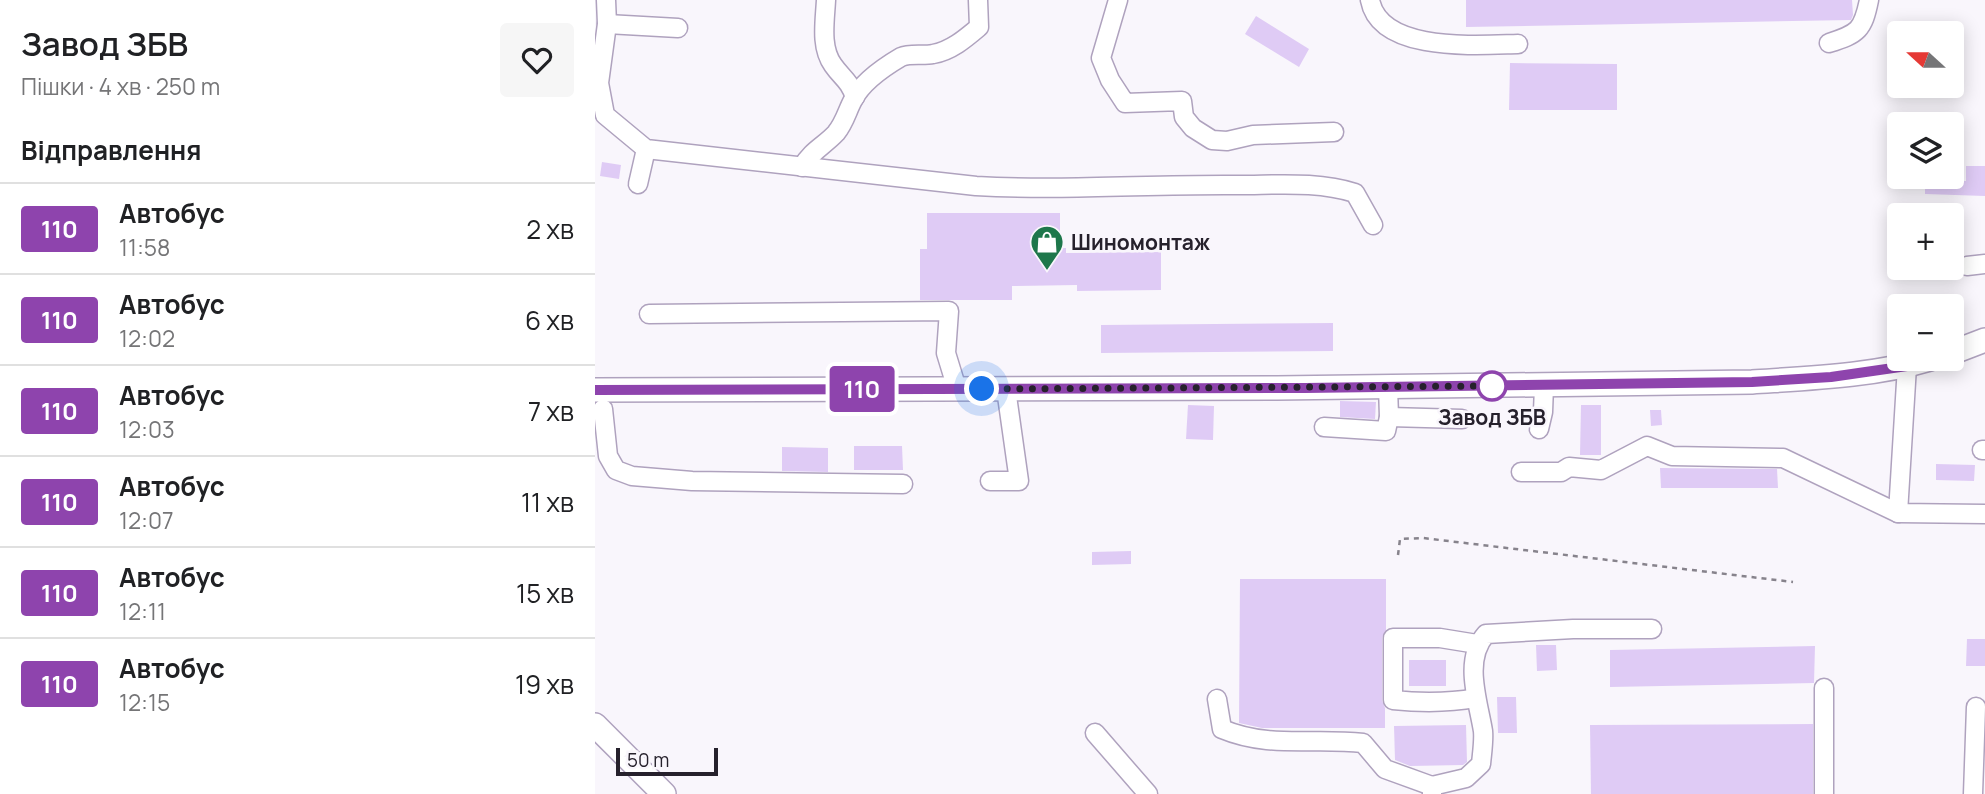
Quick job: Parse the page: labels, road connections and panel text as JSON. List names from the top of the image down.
{
  "places": {
    "shop": ["Шиномонтаж"],
    "other": ["Завод ЗБВ"]
  },
  "lines": ["bus line 110"],
  "scale_bar": "50 m",
  "north": "left",
  "page": {
    "heading": [
      ["Завод ЗБВ", "Пішки · 4 хв · 250 m"],
      "Відправлення"
    ],
    "on_map": "110",
    "map_buttons": ["+", "−"],
    "list": [
      {
        "mark": "110",
        "name": "Автобус",
        "note": "11:58",
        "value": "2 хв"
      },
      {
        "mark": "110",
        "name": "Автобус",
        "note": "12:02",
        "value": "6 хв"
      },
      {
        "mark": "110",
        "name": "Автобус",
        "note": "12:03",
        "value": "7 хв"
      },
      {
        "mark": "110",
        "name": "Автобус",
        "note": "12:07",
        "value": "11 хв"
      },
      {
        "mark": "110",
        "name": "Автобус",
        "note": "12:11",
        "value": "15 хв"
      },
      {
        "mark": "110",
        "name": "Автобус",
        "note": "12:15",
        "value": "19 хв"
      }
    ],
    "scale": "50 m"
  }
}
